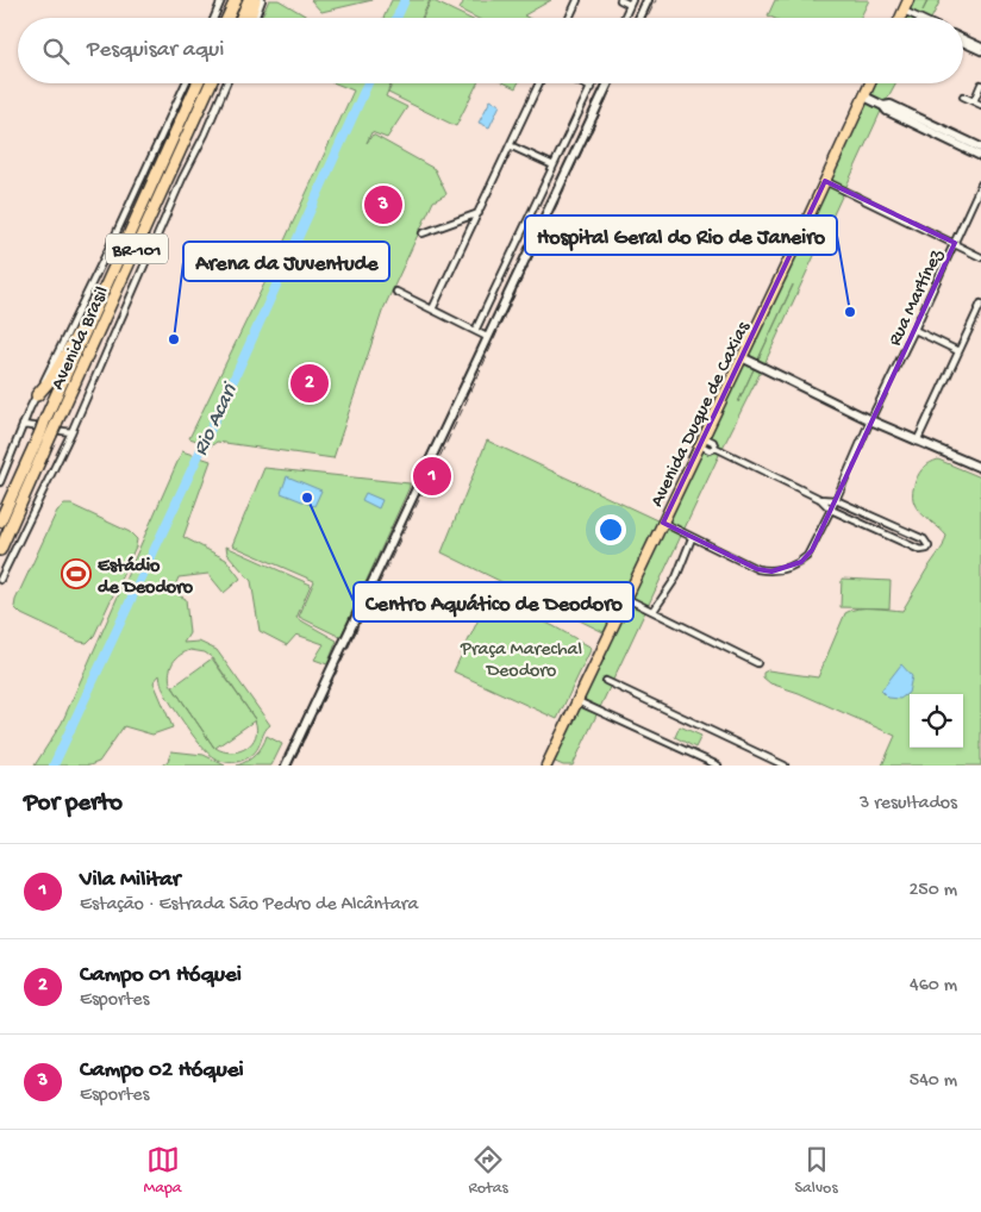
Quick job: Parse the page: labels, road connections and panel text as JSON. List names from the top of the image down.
{
  "streets": {
    "highway": ["BR-101", "Avenida Brasil"],
    "main road": ["Avenida Duque de Caxias"],
    "street": ["Rua Martínez"]
  },
  "water": ["Rio Acari"],
  "parks": ["Praça Marechal Deodoro"],
  "places": {
    "other": ["Hospital Geral do Rio de Janeiro", "Arena da Juventude", "Centro Aquático de Deodoro"],
    "sports": ["Estádio de Deodoro"]
  },
  "page": {
    "search": "Pesquisar aqui",
    "pins": ["3", "2", "1"],
    "heading": ["Por perto", "3 resultados"],
    "list": [
      {
        "mark": "1",
        "name": "Vila Militar",
        "note": "Estação · Estrada São Pedro de Alcântara",
        "value": "250 m"
      },
      {
        "mark": "2",
        "name": "Campo 01 Hóquei",
        "note": "Esportes",
        "value": "460 m"
      },
      {
        "mark": "3",
        "name": "Campo 02 Hóquei",
        "note": "Esportes",
        "value": "540 m"
      }
    ],
    "nav": ["Mapa", "Rotas", "Salvos"]
  }
}
